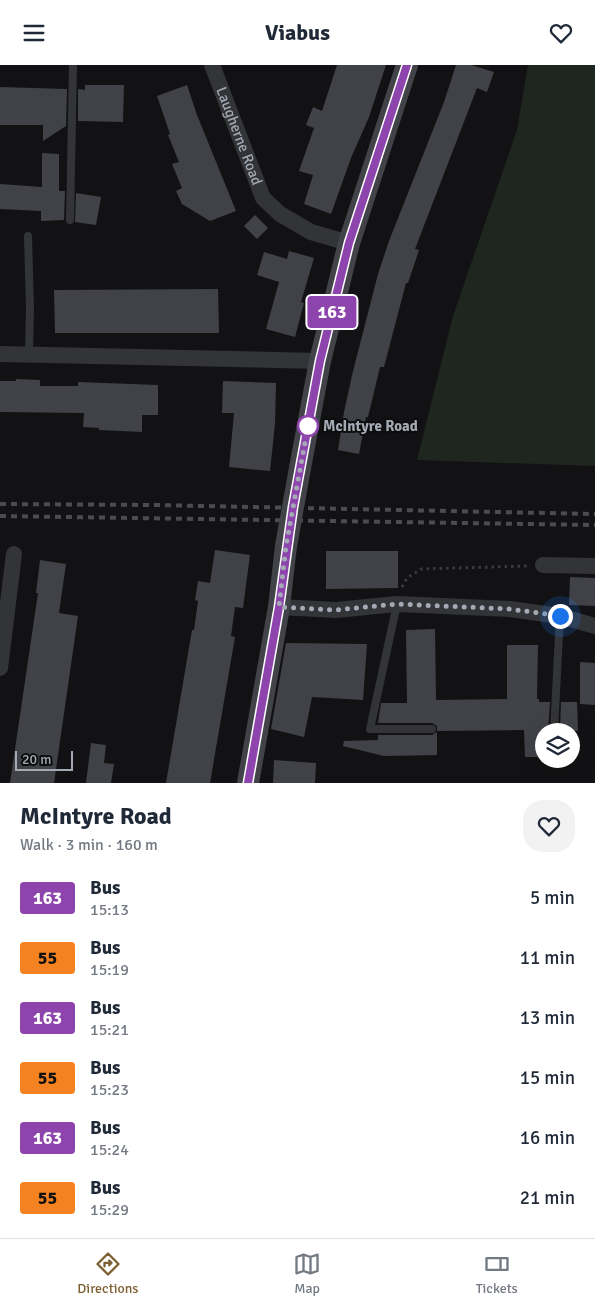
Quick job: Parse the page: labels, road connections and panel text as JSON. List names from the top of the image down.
{
  "streets": {
    "street": ["Laugherne Road"]
  },
  "places": ["McIntyre Road"],
  "lines": ["bus line 163"],
  "scale_bar": "20 m",
  "page": {
    "header": "Viabus",
    "on_map": "163",
    "scale": "20 m",
    "heading": ["McIntyre Road", "Walk · 3 min · 160 m"],
    "list": [
      {
        "mark": "163",
        "name": "Bus",
        "note": "15:13",
        "value": "5 min"
      },
      {
        "mark": "55",
        "name": "Bus",
        "note": "15:19",
        "value": "11 min"
      },
      {
        "mark": "163",
        "name": "Bus",
        "note": "15:21",
        "value": "13 min"
      },
      {
        "mark": "55",
        "name": "Bus",
        "note": "15:23",
        "value": "15 min"
      },
      {
        "mark": "163",
        "name": "Bus",
        "note": "15:24",
        "value": "16 min"
      },
      {
        "mark": "55",
        "name": "Bus",
        "note": "15:29",
        "value": "21 min"
      }
    ],
    "tabs": ["Directions", "Map", "Tickets"]
  }
}
